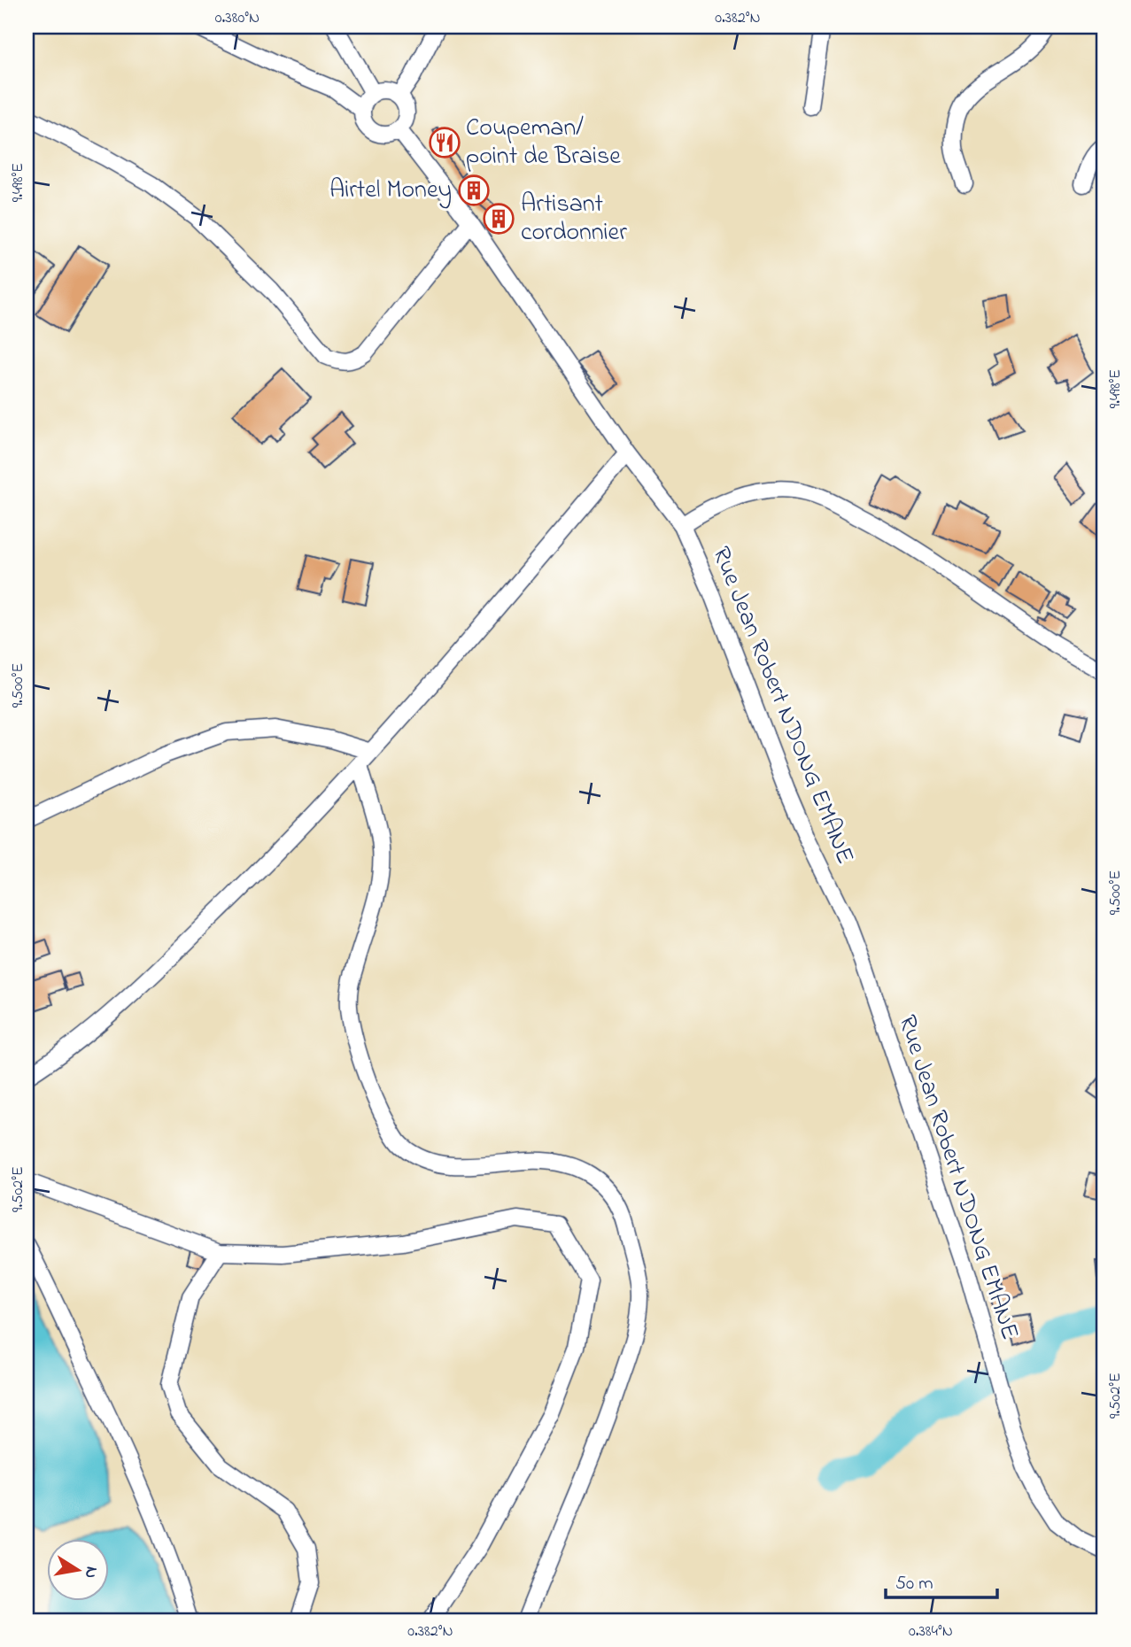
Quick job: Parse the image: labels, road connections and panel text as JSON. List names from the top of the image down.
{
  "streets": {
    "street": ["Rue Jean Robert NDONG EMANE"]
  },
  "places": {
    "restaurant": ["Coupeman/ point de Braise"],
    "building": ["Airtel Money", "Artisant cordonnier"]
  },
  "scale_bar": "50 m",
  "north": "right",
  "coordinates": [
    "0.380°N",
    "0.382°N",
    "9.498°E",
    "9.500°E",
    "9.502°E",
    "0.384°N"
  ]
}
